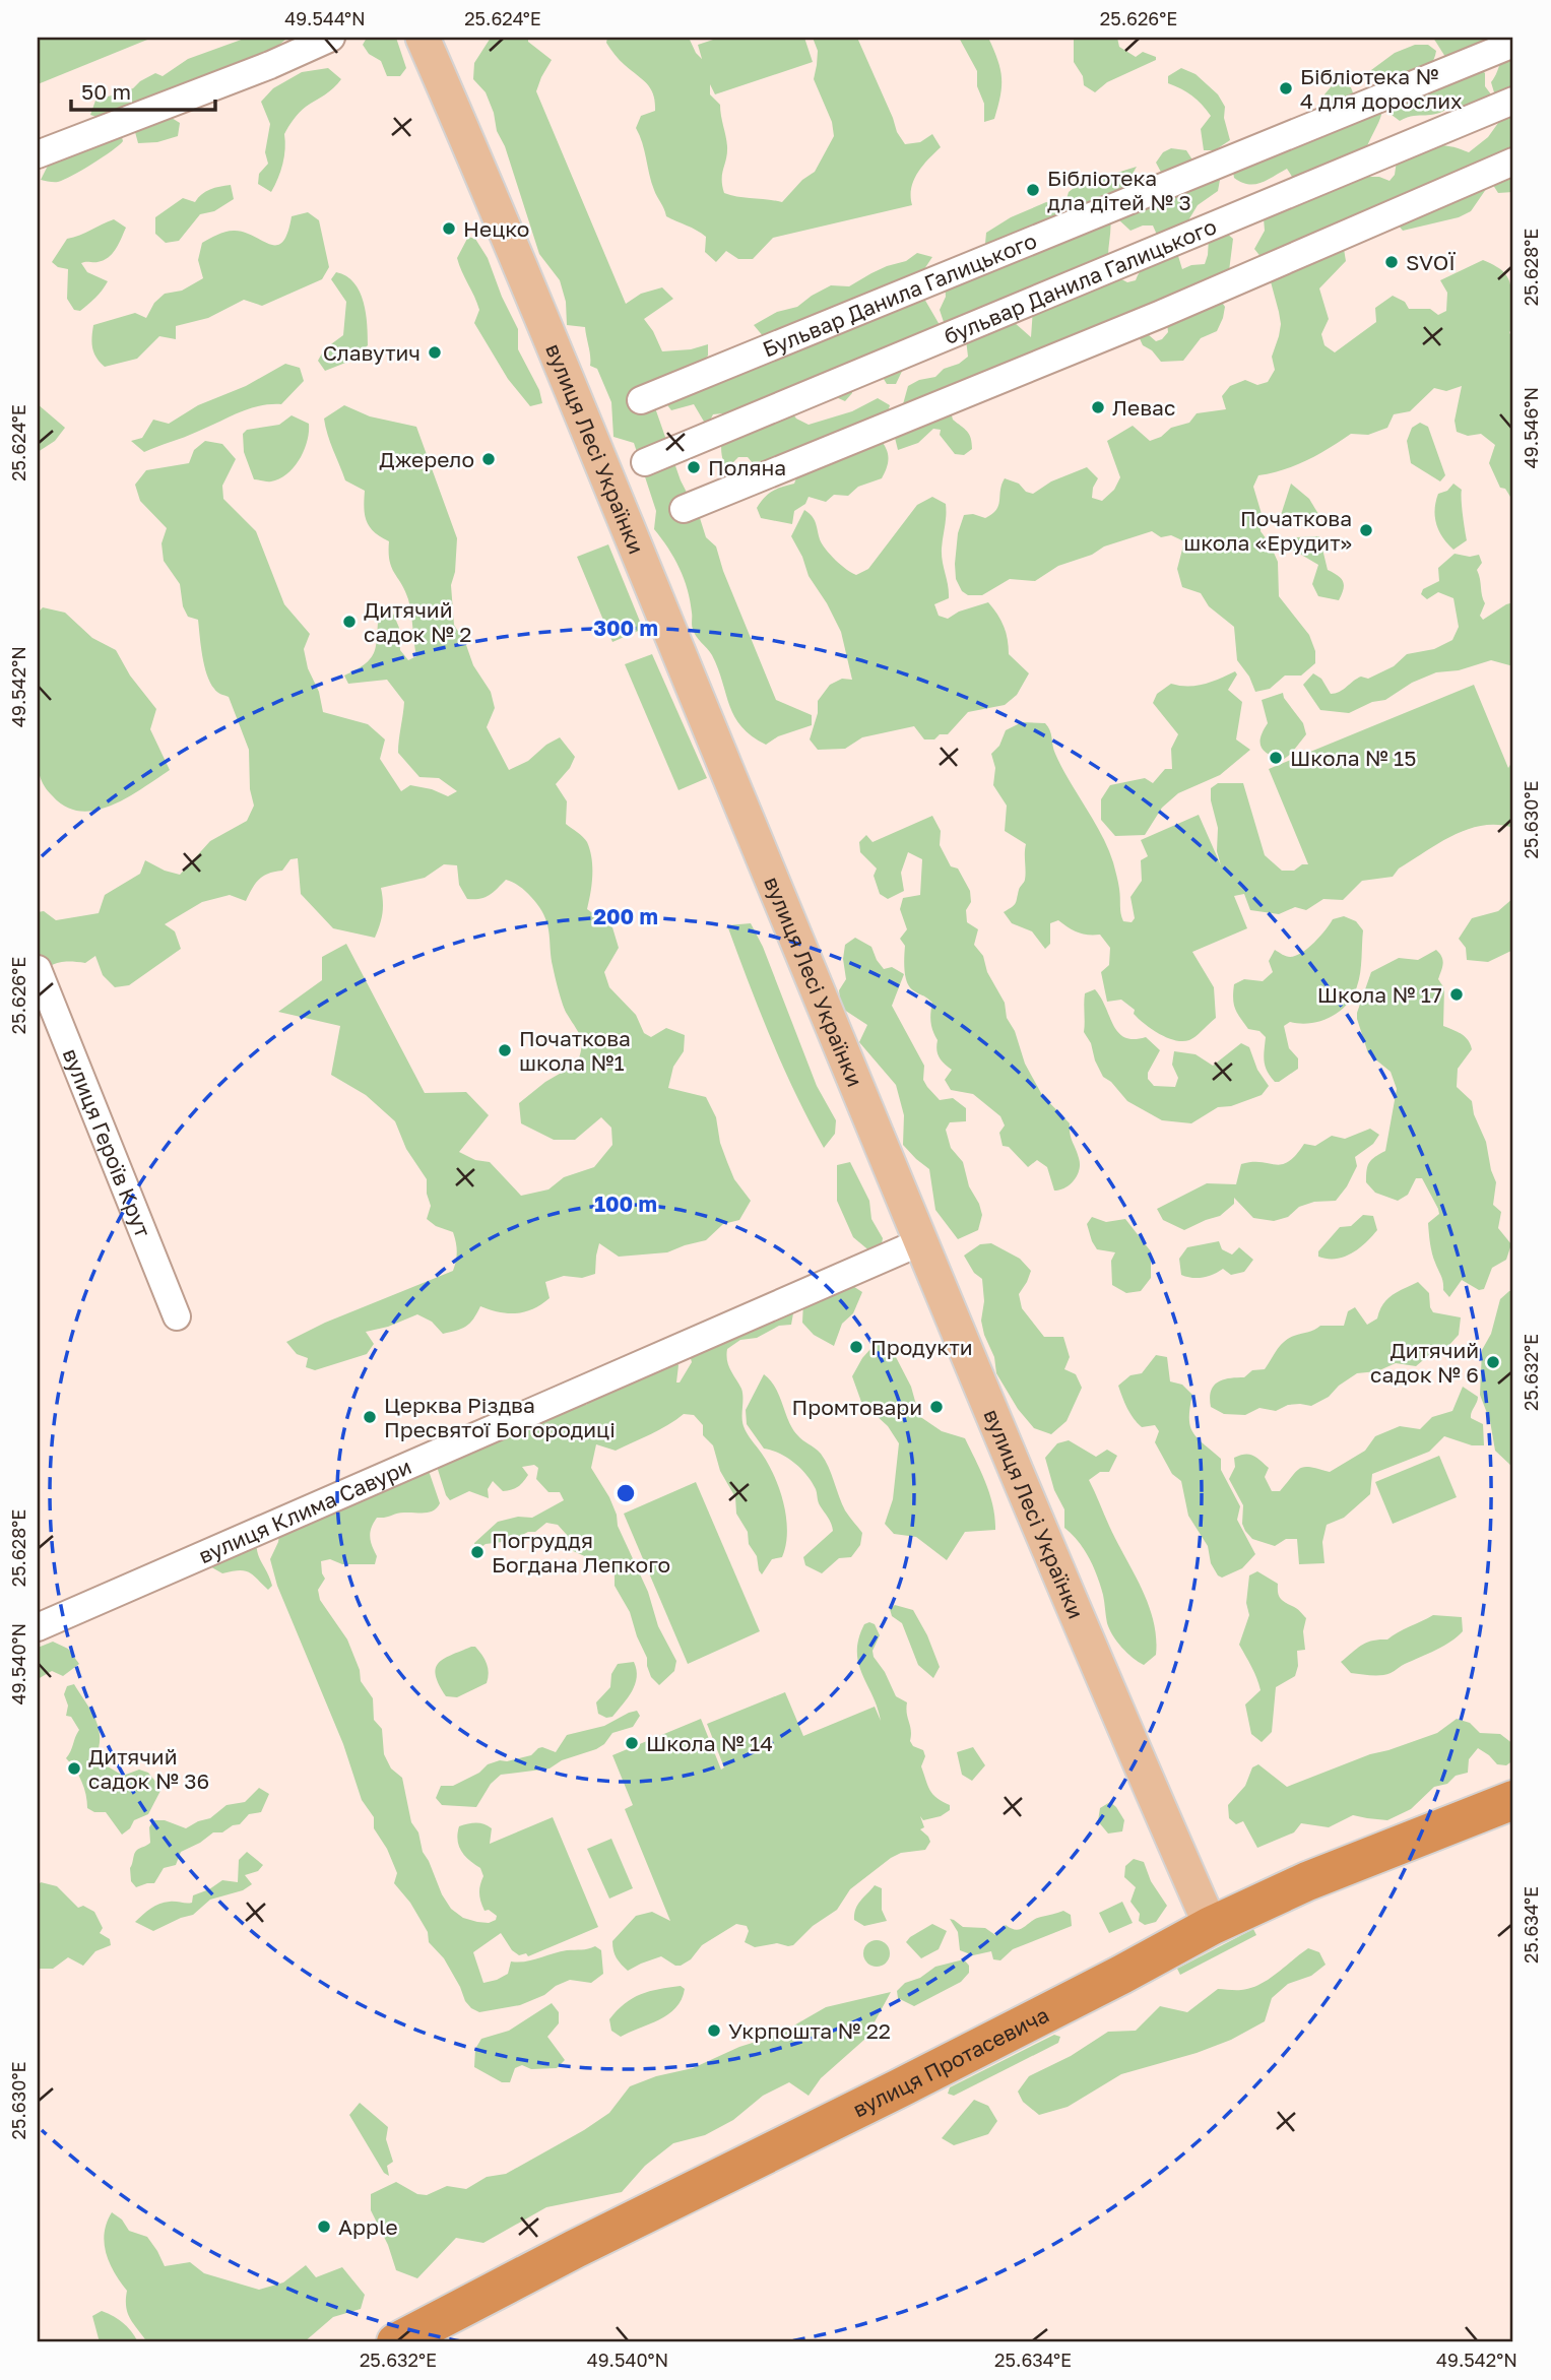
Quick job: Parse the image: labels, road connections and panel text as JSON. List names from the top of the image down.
{
  "streets": {
    "highway": ["вулиця Протасевича"],
    "main road": ["вулиця Лесі Українки"],
    "street": [
      "бульвар Данила Галицького",
      "Бульвар Данила Галицького",
      "вулиця Героїв Крут",
      "вулиця Клима Савури"
    ]
  },
  "crossings": [
    ["вулиця Лесі Українки", "вулиця Клима Савури"],
    ["вулиця Лесі Українки", "вулиця Протасевича"]
  ],
  "places": [
    "Бібліотека № 4 для дорослих",
    "Бібліотека дла дітей № 3",
    "Нецко",
    "SVOЇ",
    "Славутич",
    "Левас",
    "Джерело",
    "Поляна",
    "Початкова школа «Ерудит»",
    "Дитячий садок № 2",
    "Школа № 15",
    "Школа № 17",
    "Початкова школа №1",
    "Продукти",
    "Дитячий садок № 6",
    "Промтовари",
    "Церква Різдва Пресвятої Богородиці",
    "Погруддя Богдана Лепкого",
    "Школа № 14",
    "Дитячий садок № 36",
    "Укрпошта № 22",
    "Apple"
  ],
  "scale_bar": "50 m",
  "coordinates": [
    "49.544°N",
    "25.624°E",
    "25.626°E",
    "25.628°E",
    "49.546°N",
    "49.542°N",
    "25.630°E",
    "25.632°E",
    "49.540°N",
    "25.634°E"
  ],
  "rings": ["300 m", "200 m", "100 m"]
}
